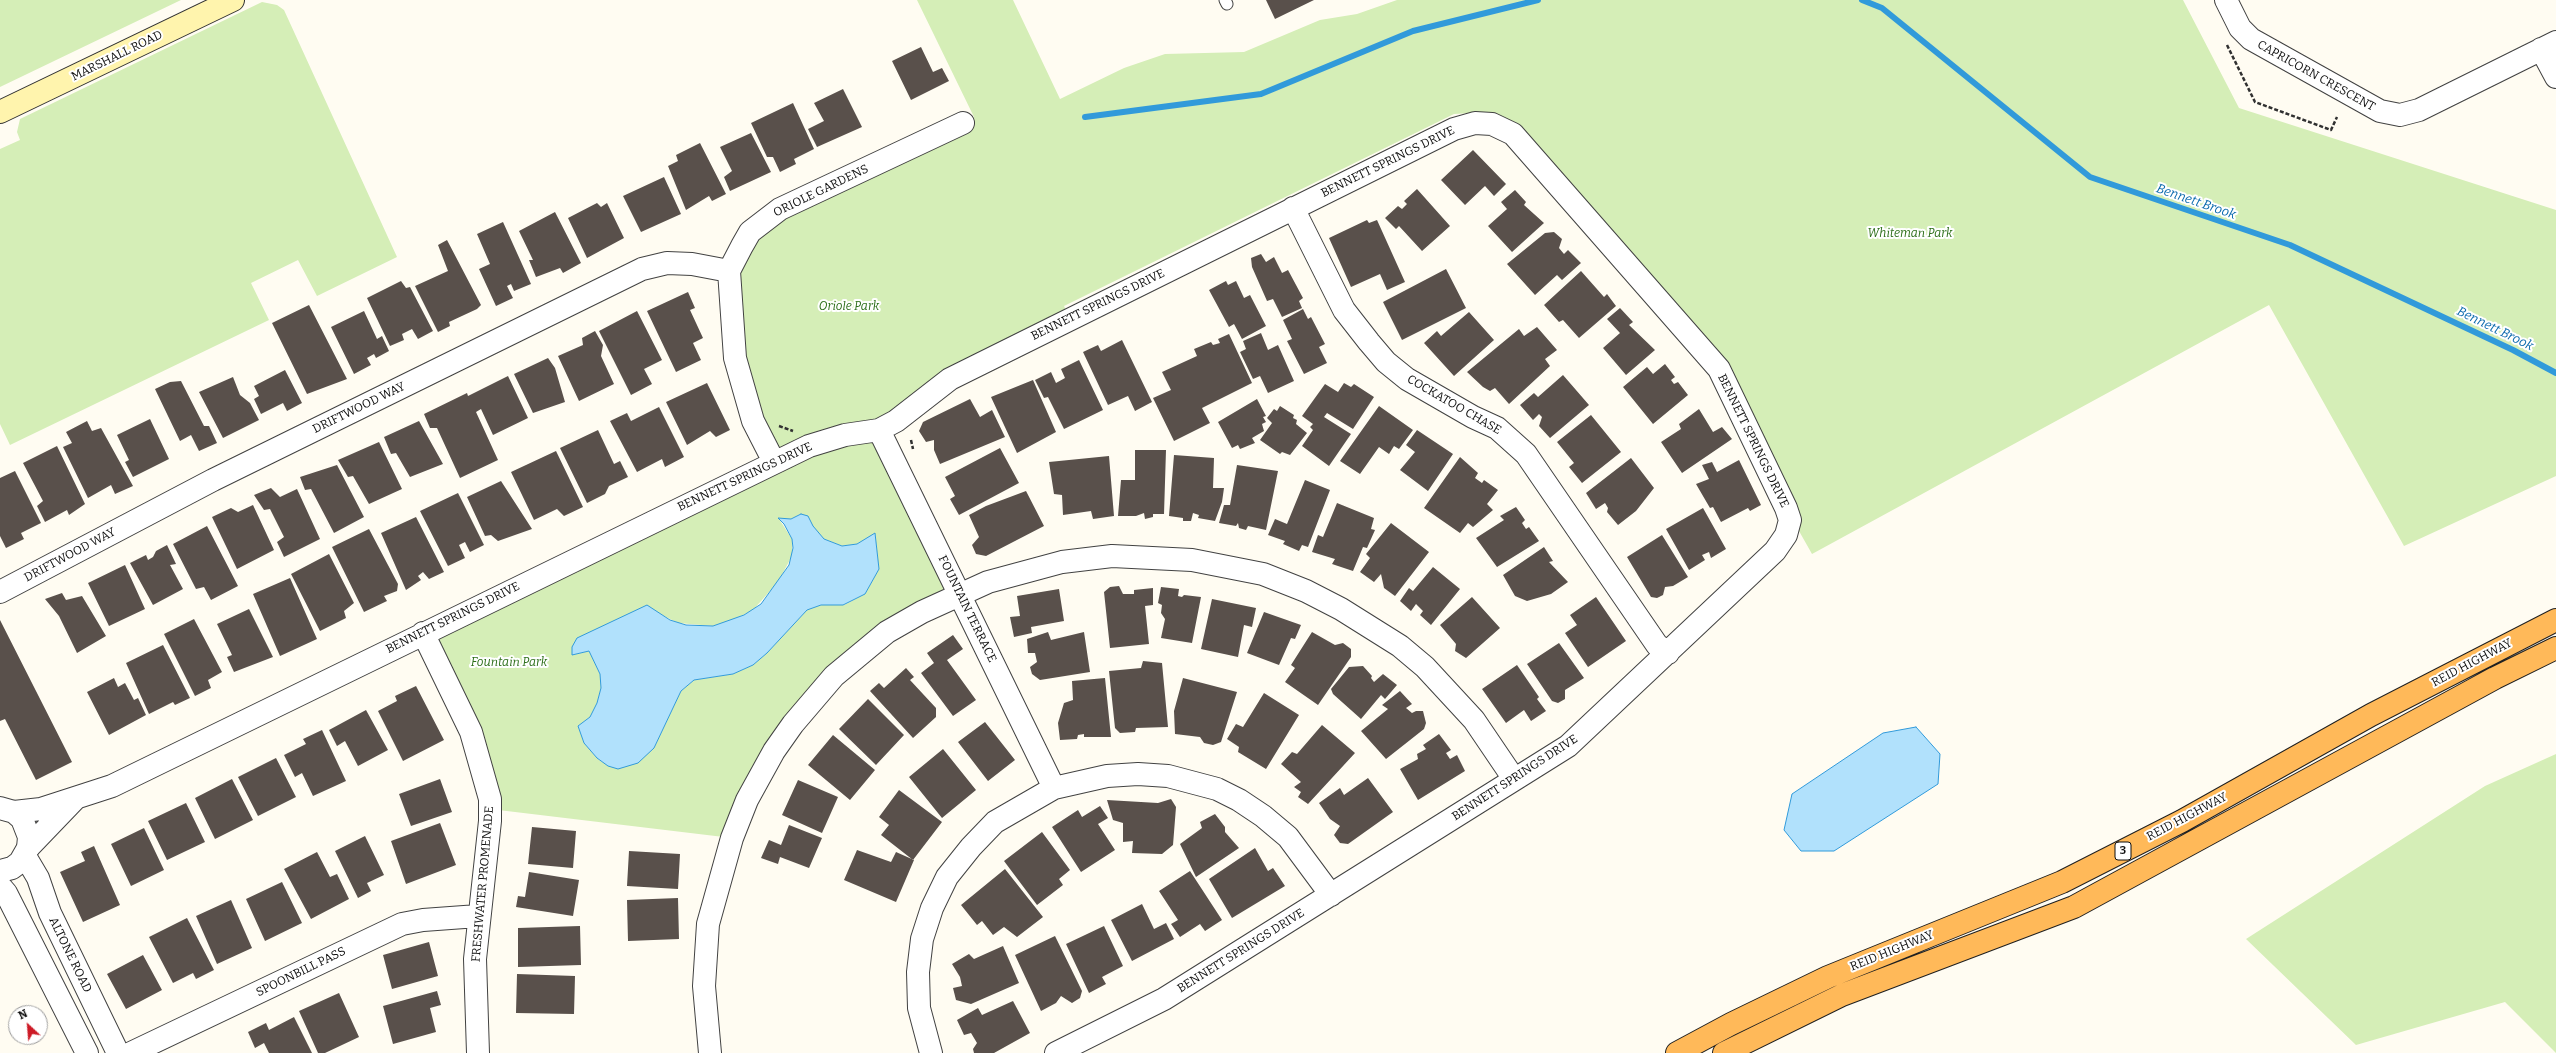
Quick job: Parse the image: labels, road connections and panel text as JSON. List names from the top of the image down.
{
  "streets": {
    "highway": ["REID HIGHWAY", "3"],
    "main road": ["MARSHALL ROAD"],
    "street": [
      "CAPRICORN CRESCENT",
      "BENNETT SPRINGS DRIVE",
      "ORIOLE GARDENS",
      "COCKATOO CHASE",
      "DRIFTWOOD WAY",
      "FOUNTAIN TERRACE",
      "FRESHWATER PROMENADE",
      "ALTONE ROAD",
      "SPOONBILL PASS"
    ]
  },
  "crossings": [
    ["BENNETT SPRINGS DRIVE", "COCKATOO CHASE"],
    ["BENNETT SPRINGS DRIVE", "FOUNTAIN TERRACE"],
    ["BENNETT SPRINGS DRIVE", "FRESHWATER PROMENADE"],
    ["BENNETT SPRINGS DRIVE", "ALTONE ROAD"],
    ["ORIOLE GARDENS", "DRIFTWOOD WAY"],
    ["FRESHWATER PROMENADE", "SPOONBILL PASS"]
  ],
  "water": ["Bennett Brook"],
  "parks": ["Whiteman Park", "Oriole Park", "Fountain Park"],
  "north": "top left"
}
